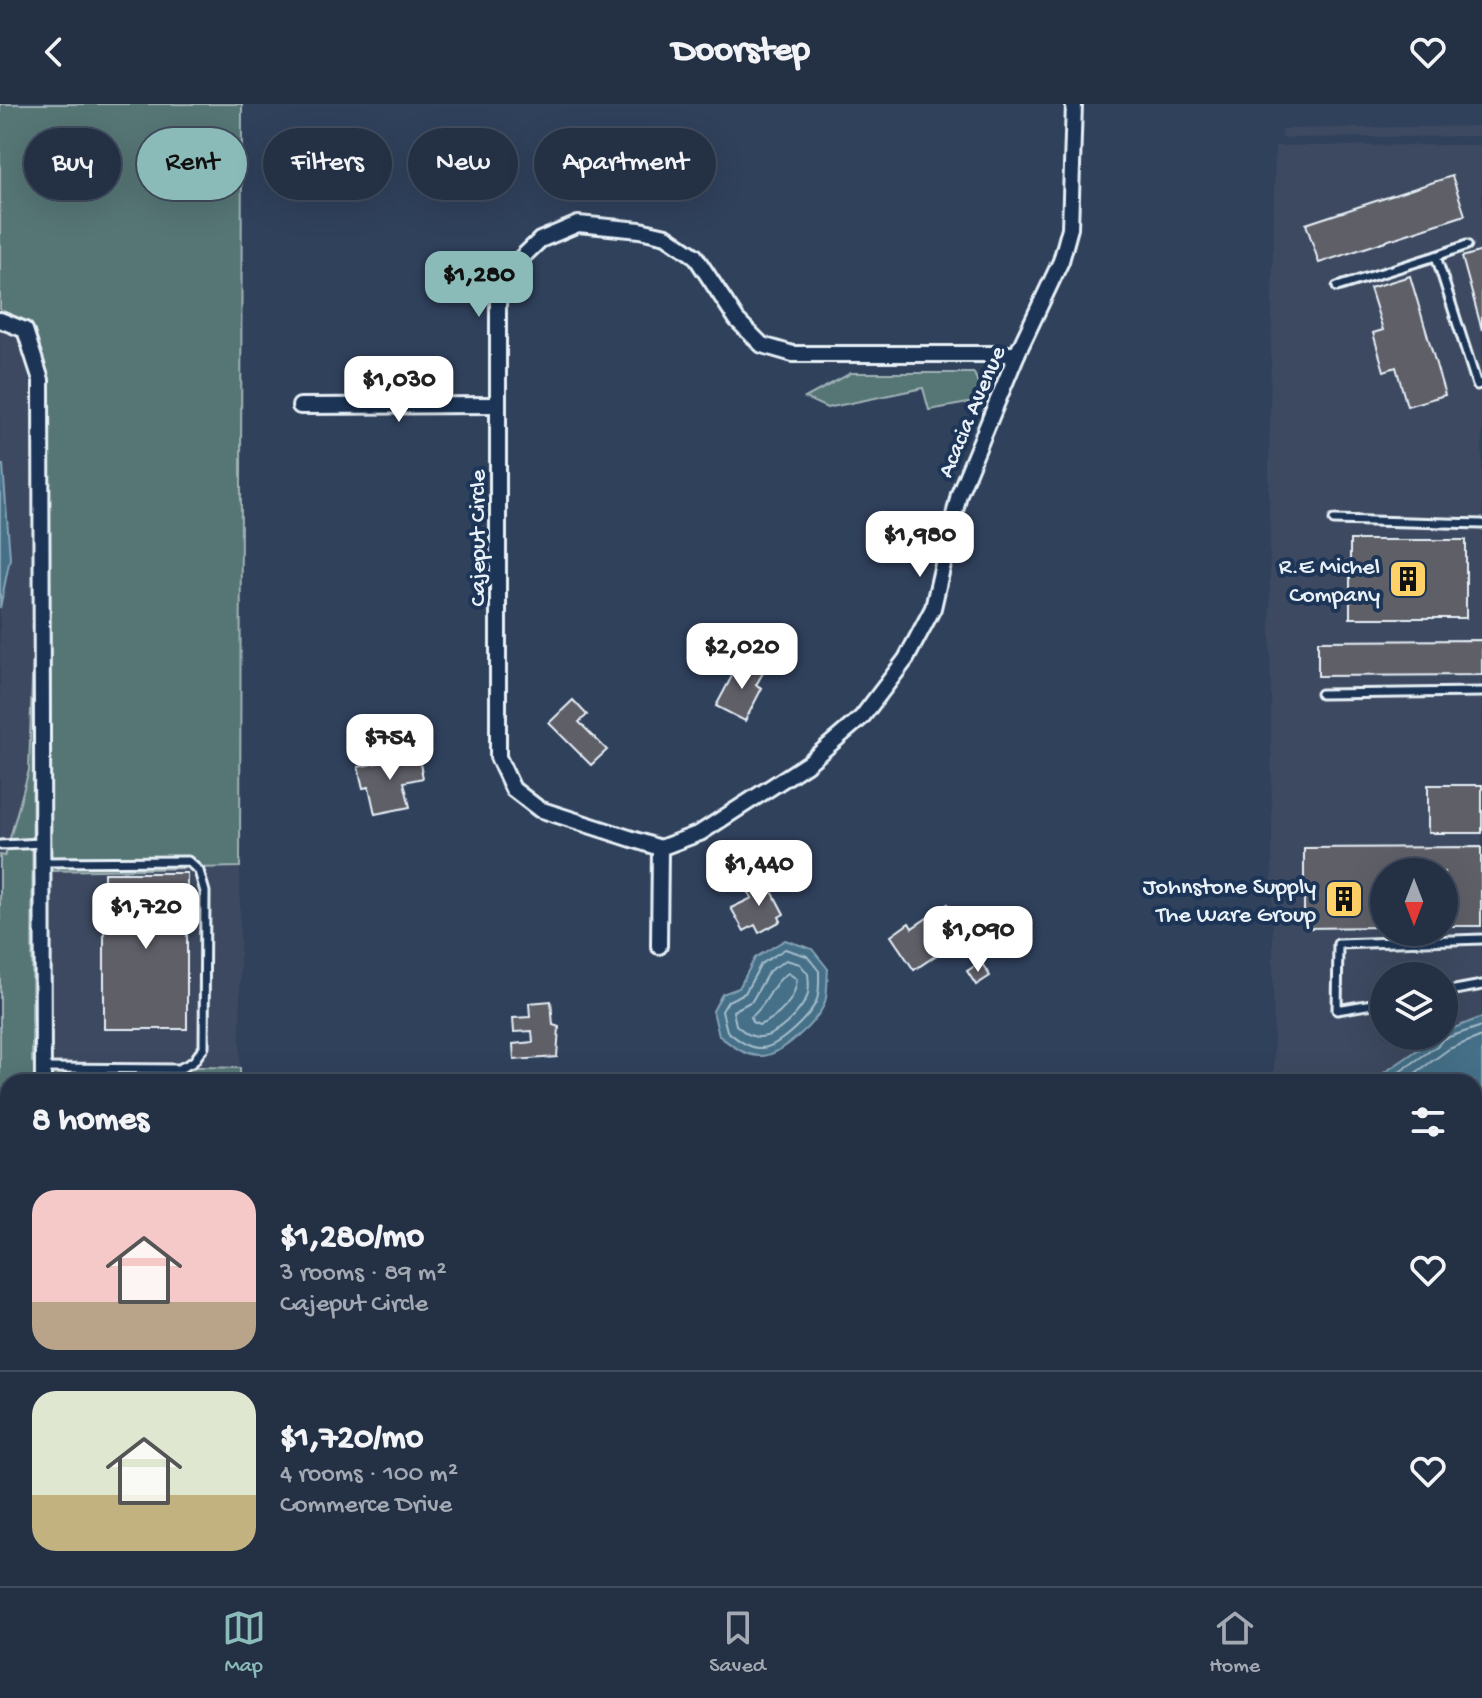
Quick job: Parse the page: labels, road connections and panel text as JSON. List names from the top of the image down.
{
  "streets": {
    "street": ["Acacia Avenue", "Cajeput Circle"]
  },
  "crossings": [
    ["Acacia Avenue", "Cajeput Circle"]
  ],
  "places": {
    "building": ["R.E Michel Company", "Johnstone Supply The Ware Group"]
  },
  "north": "bottom",
  "page": {
    "header": "Doorstep",
    "chip": [
      "Buy",
      "Rent",
      "Filters",
      "New",
      "Apartment"
    ],
    "price": [
      "$1,280",
      "$1,030",
      "$1,980",
      "$2,020",
      "$754",
      "$1,440",
      "$1,720",
      "$1,090"
    ],
    "heading": "8 homes",
    "list": [
      {
        "name": "$1,280/mo",
        "note": "3 rooms · 89 m² · Cajeput Circle"
      },
      {
        "name": "$1,720/mo",
        "note": "4 rooms · 100 m² · Commerce Drive"
      }
    ],
    "tabs": ["Map", "Saved", "Home"]
  }
}
